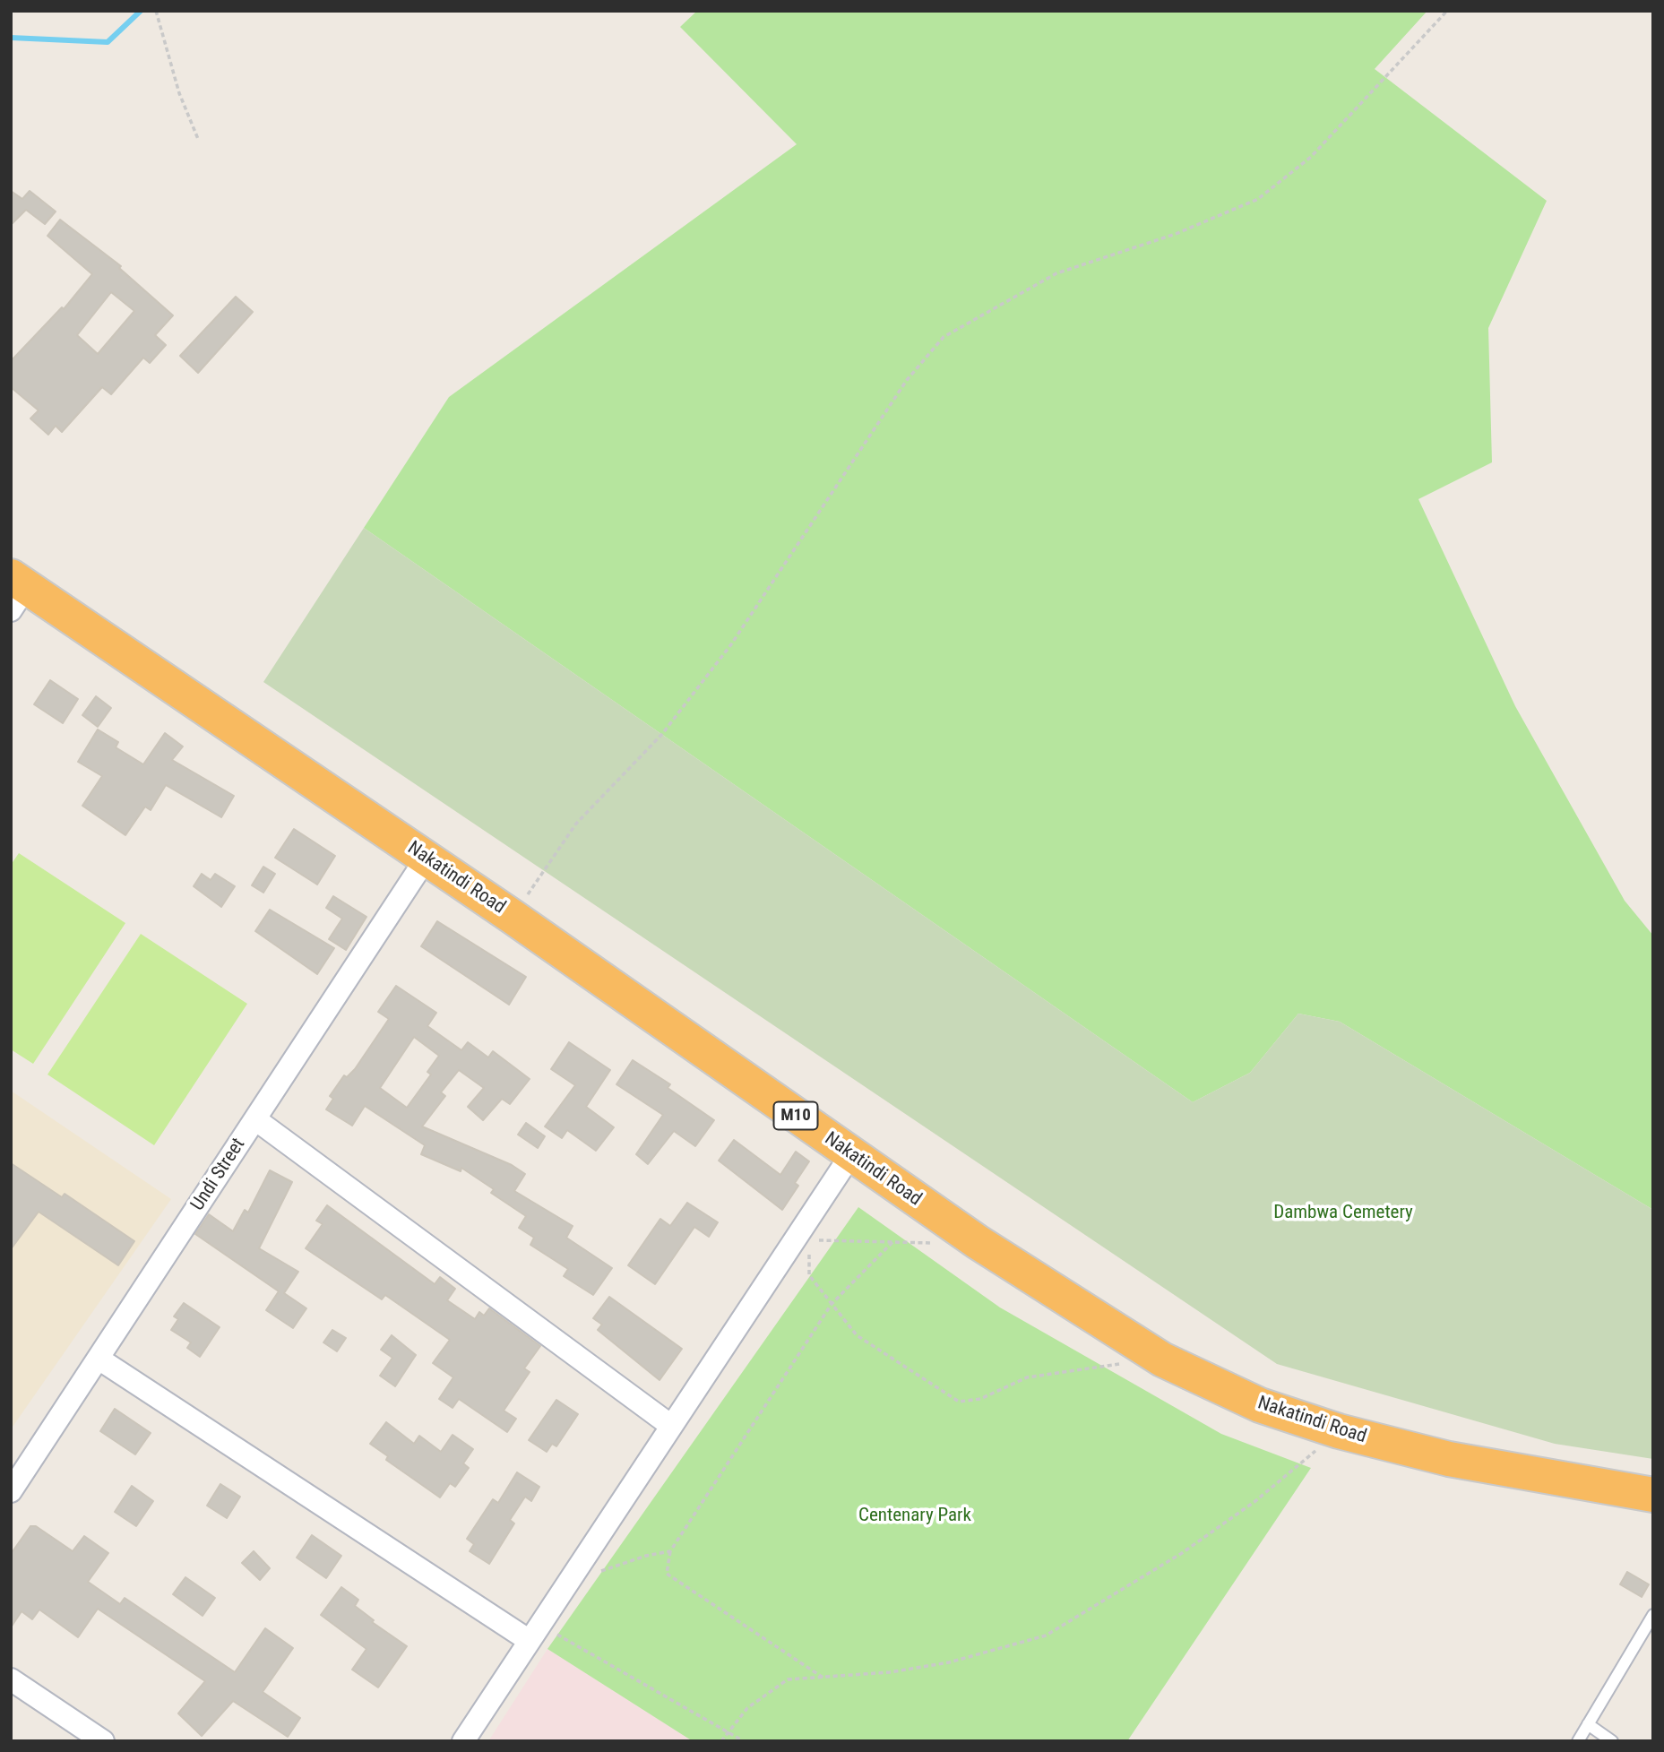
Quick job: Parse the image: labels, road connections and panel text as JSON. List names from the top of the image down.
{
  "streets": {
    "highway": ["Nakatindi Road", "M10"],
    "street": ["Undi Street"]
  },
  "crossings": [
    ["Nakatindi Road", "Undi Street"]
  ],
  "parks": ["Dambwa Cemetery", "Centenary Park"]
}
